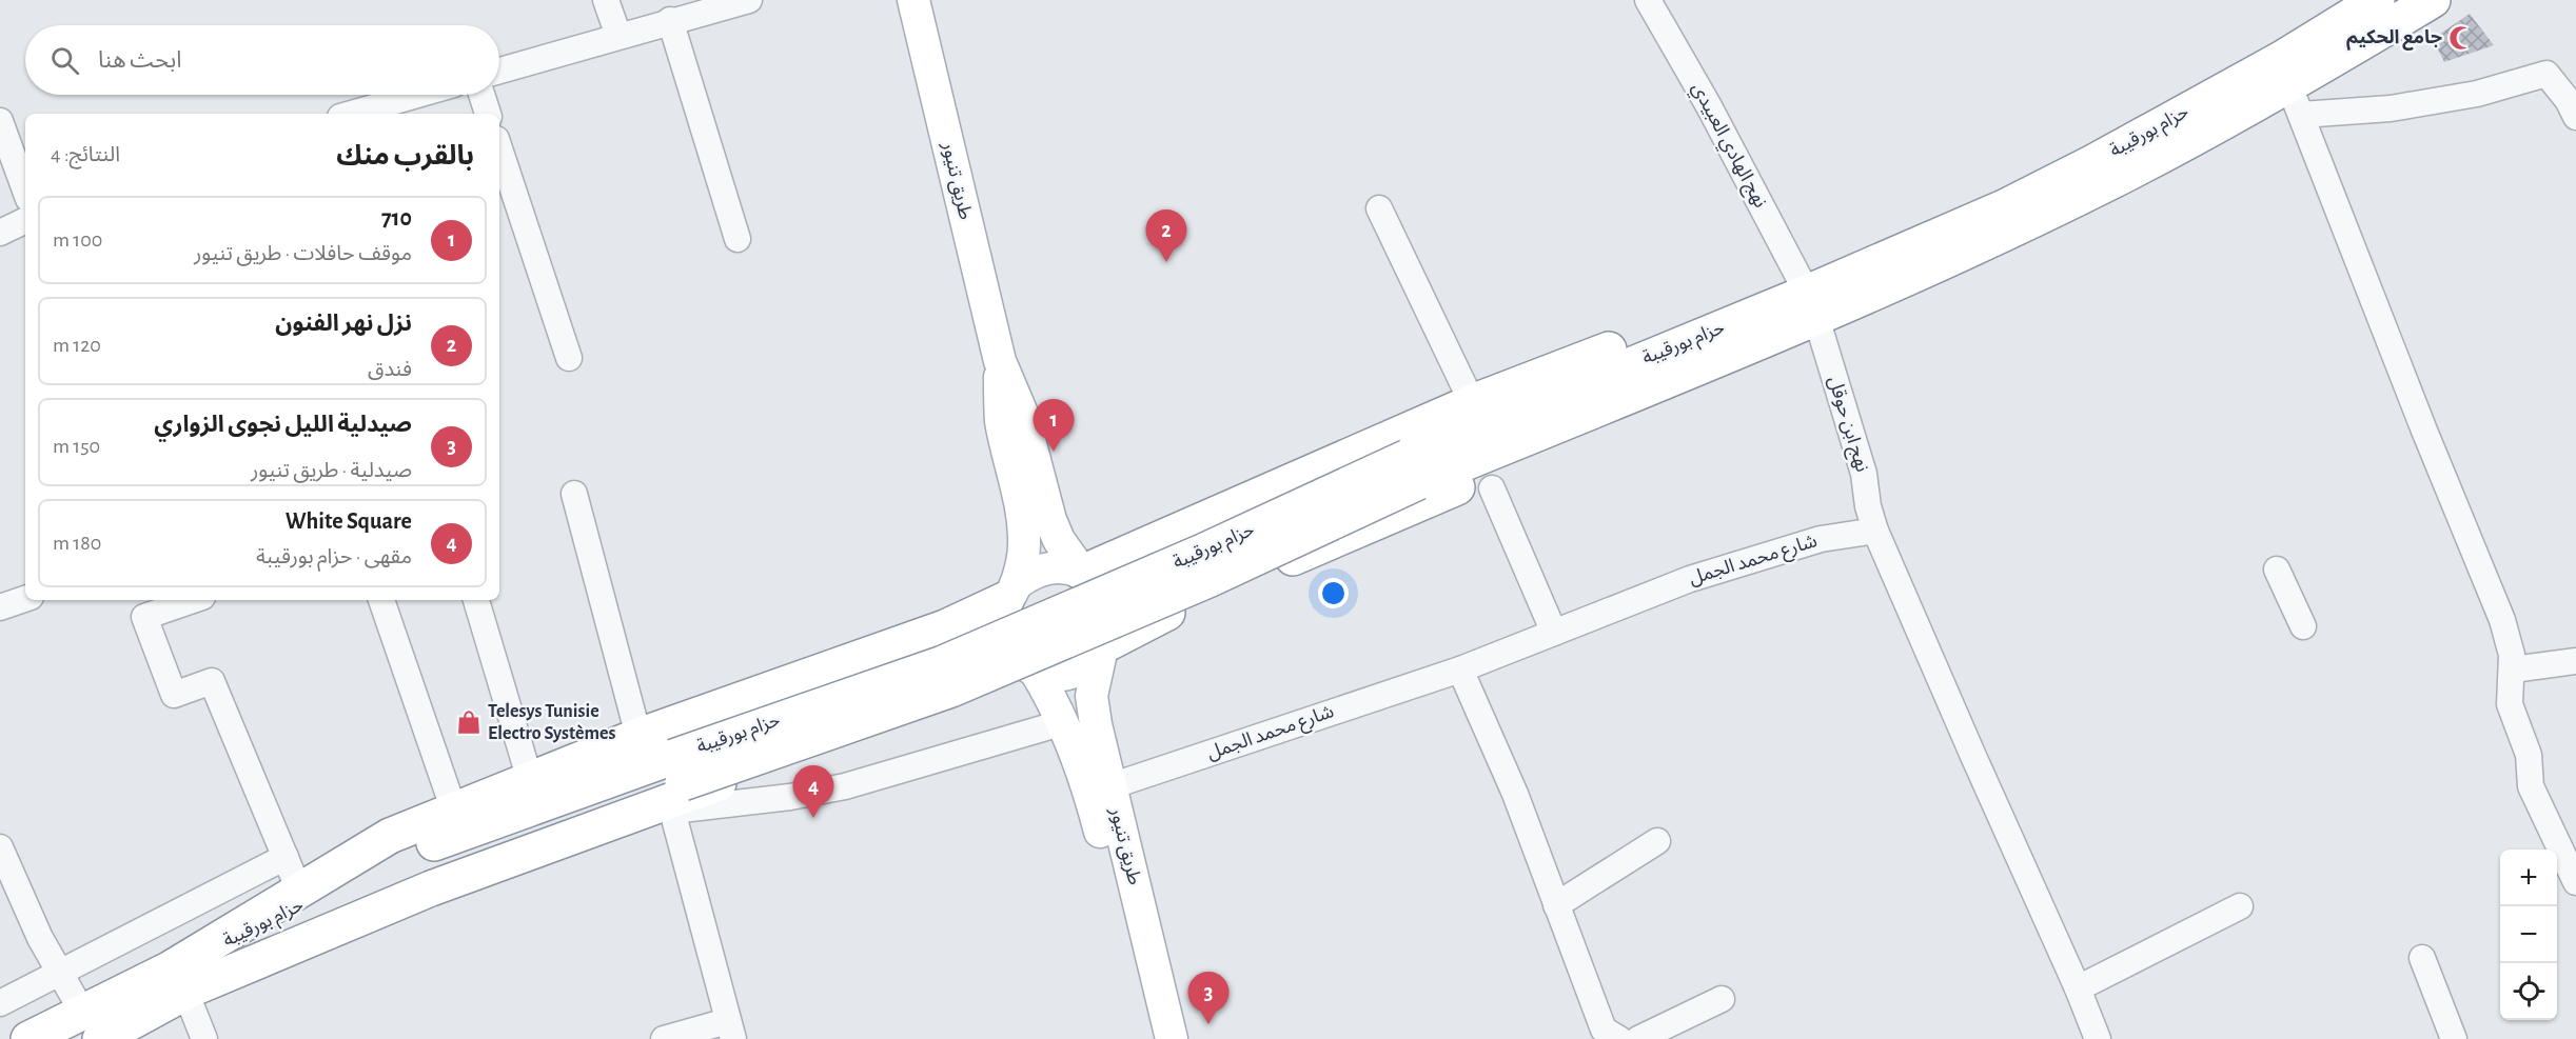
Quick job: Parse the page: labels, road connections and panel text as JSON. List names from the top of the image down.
{
  "streets": {
    "highway": ["حزام بورقيبة"],
    "main road": ["طريق تنيور"],
    "street": ["نهج الهادي العبيدي", "نهج ابن حوقل", "شارع محمد الجمل"]
  },
  "crossings": [
    ["حزام بورقيبة", "نهج الهادي العبيدي"],
    ["حزام بورقيبة", "نهج ابن حوقل"],
    ["نهج الهادي العبيدي", "نهج ابن حوقل"],
    ["طريق تنيور", "شارع محمد الجمل"],
    ["نهج ابن حوقل", "شارع محمد الجمل"]
  ],
  "places": {
    "mosque": ["جامع الحكيم"],
    "shop": ["Telesys Tunisie Electro Systèmes"]
  },
  "page": {
    "search": "ابحث هنا",
    "heading": ["بالقرب منك", "النتائج: 4"],
    "list": [
      {
        "mark": "1",
        "name": "710",
        "note": "موقف حافلات · طريق تنيور",
        "value": "100 m"
      },
      {
        "mark": "2",
        "name": "نزل نهر الفنون",
        "note": "فندق",
        "value": "120 m"
      },
      {
        "mark": "3",
        "name": "صيدلية الليل نجوى الزواري",
        "note": "صيدلية · طريق تنيور",
        "value": "150 m"
      },
      {
        "mark": "4",
        "name": "White Square",
        "note": "مقهى · حزام بورقيبة",
        "value": "180 m"
      }
    ],
    "pins": [
      "2",
      "1",
      "4",
      "3"
    ],
    "map_buttons": ["+", "−"]
  }
}
